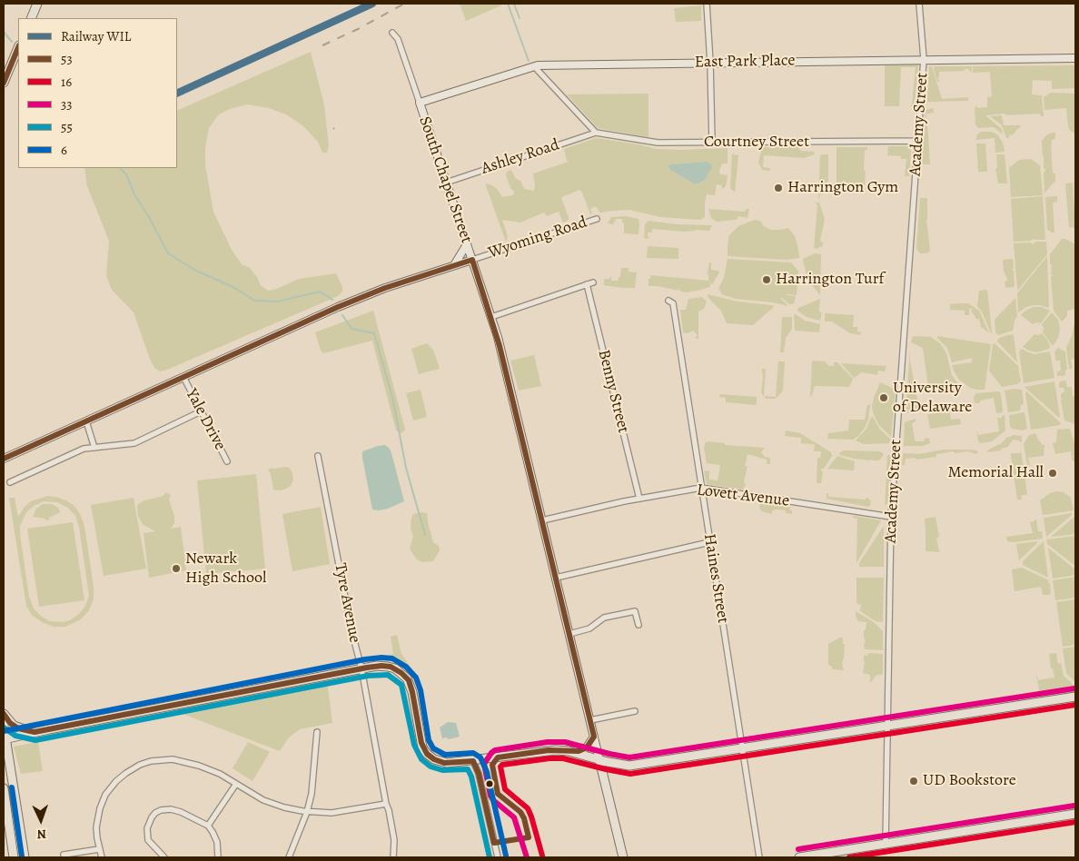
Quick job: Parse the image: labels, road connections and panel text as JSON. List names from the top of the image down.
{
  "streets": {
    "main road": ["South Chapel Street"],
    "street": [
      "East Park Place",
      "Academy Street",
      "Courtney Street",
      "Ashley Road",
      "Wyoming Road",
      "Benny Street",
      "Yale Drive",
      "Lovett Avenue",
      "Haines Street",
      "Tyre Avenue"
    ]
  },
  "crossings": [
    ["East Park Place", "Academy Street"],
    ["East Park Place", "South Chapel Street"],
    ["Academy Street", "Courtney Street"],
    ["Academy Street", "Lovett Avenue"],
    ["Courtney Street", "Ashley Road"],
    ["Ashley Road", "South Chapel Street"],
    ["South Chapel Street", "Wyoming Road"],
    ["South Chapel Street", "Benny Street"],
    ["South Chapel Street", "Lovett Avenue"],
    ["Wyoming Road", "Yale Drive"],
    ["Benny Street", "Lovett Avenue"],
    ["Lovett Avenue", "Haines Street"]
  ],
  "places": [
    "Harrington Gym",
    "Harrington Turf",
    "University of Delaware",
    "Memorial Hall",
    "Newark High School",
    "UD Bookstore"
  ],
  "lines": [
    "rail line WIL",
    "transit line 53",
    "transit line 6",
    "transit line 55",
    "transit line 33",
    "transit line 16"
  ],
  "legend": [
    "Railway WIL",
    "53",
    "16",
    "33",
    "55",
    "6"
  ],
  "north": "bottom"
}
